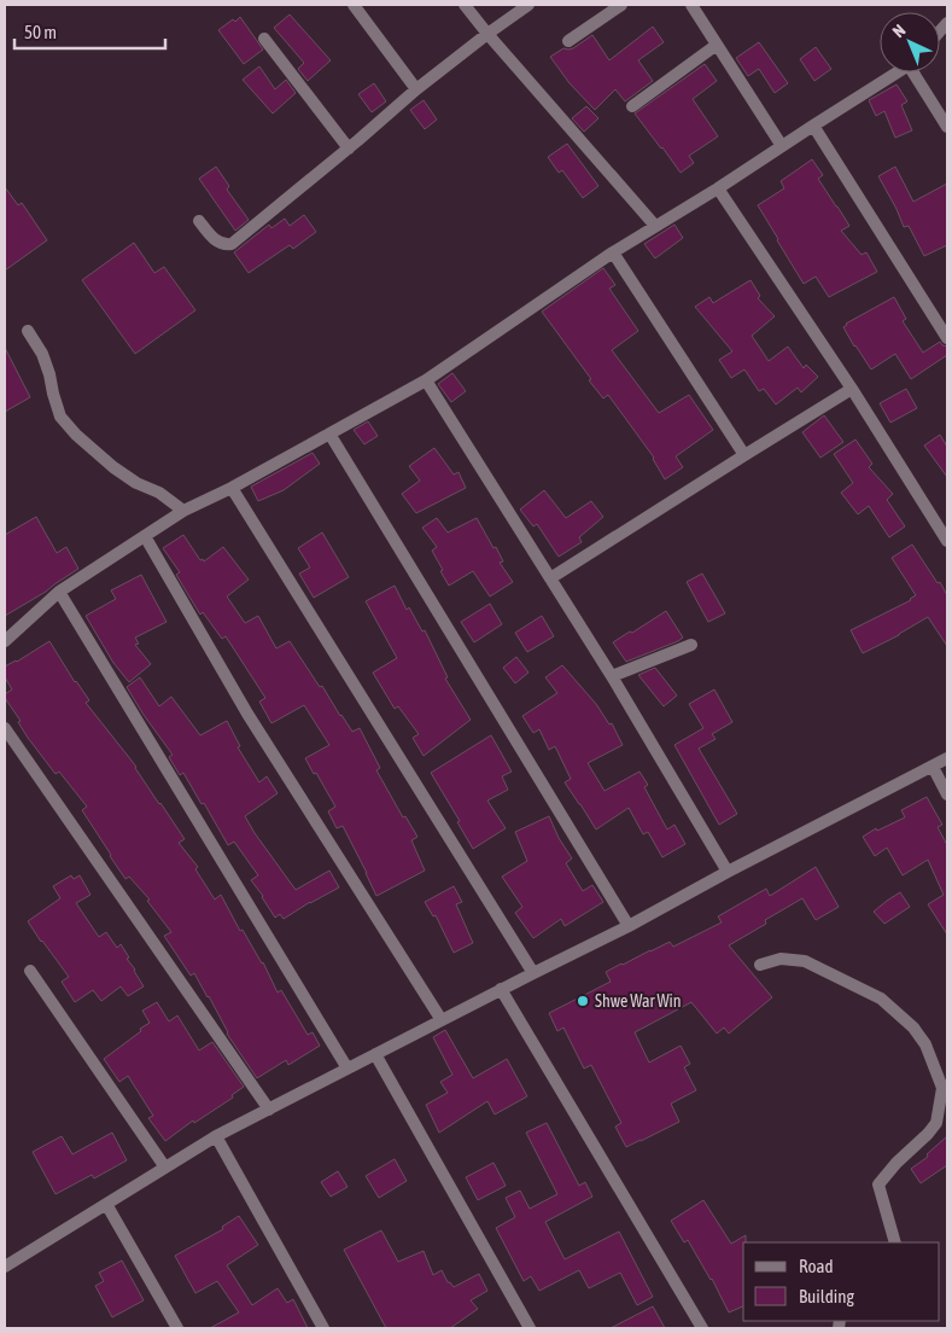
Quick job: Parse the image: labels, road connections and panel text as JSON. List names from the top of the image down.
{
  "places": ["Shwe War Win"],
  "legend": ["Road", "Building"],
  "scale_bar": "50 m",
  "north": "top left"
}
